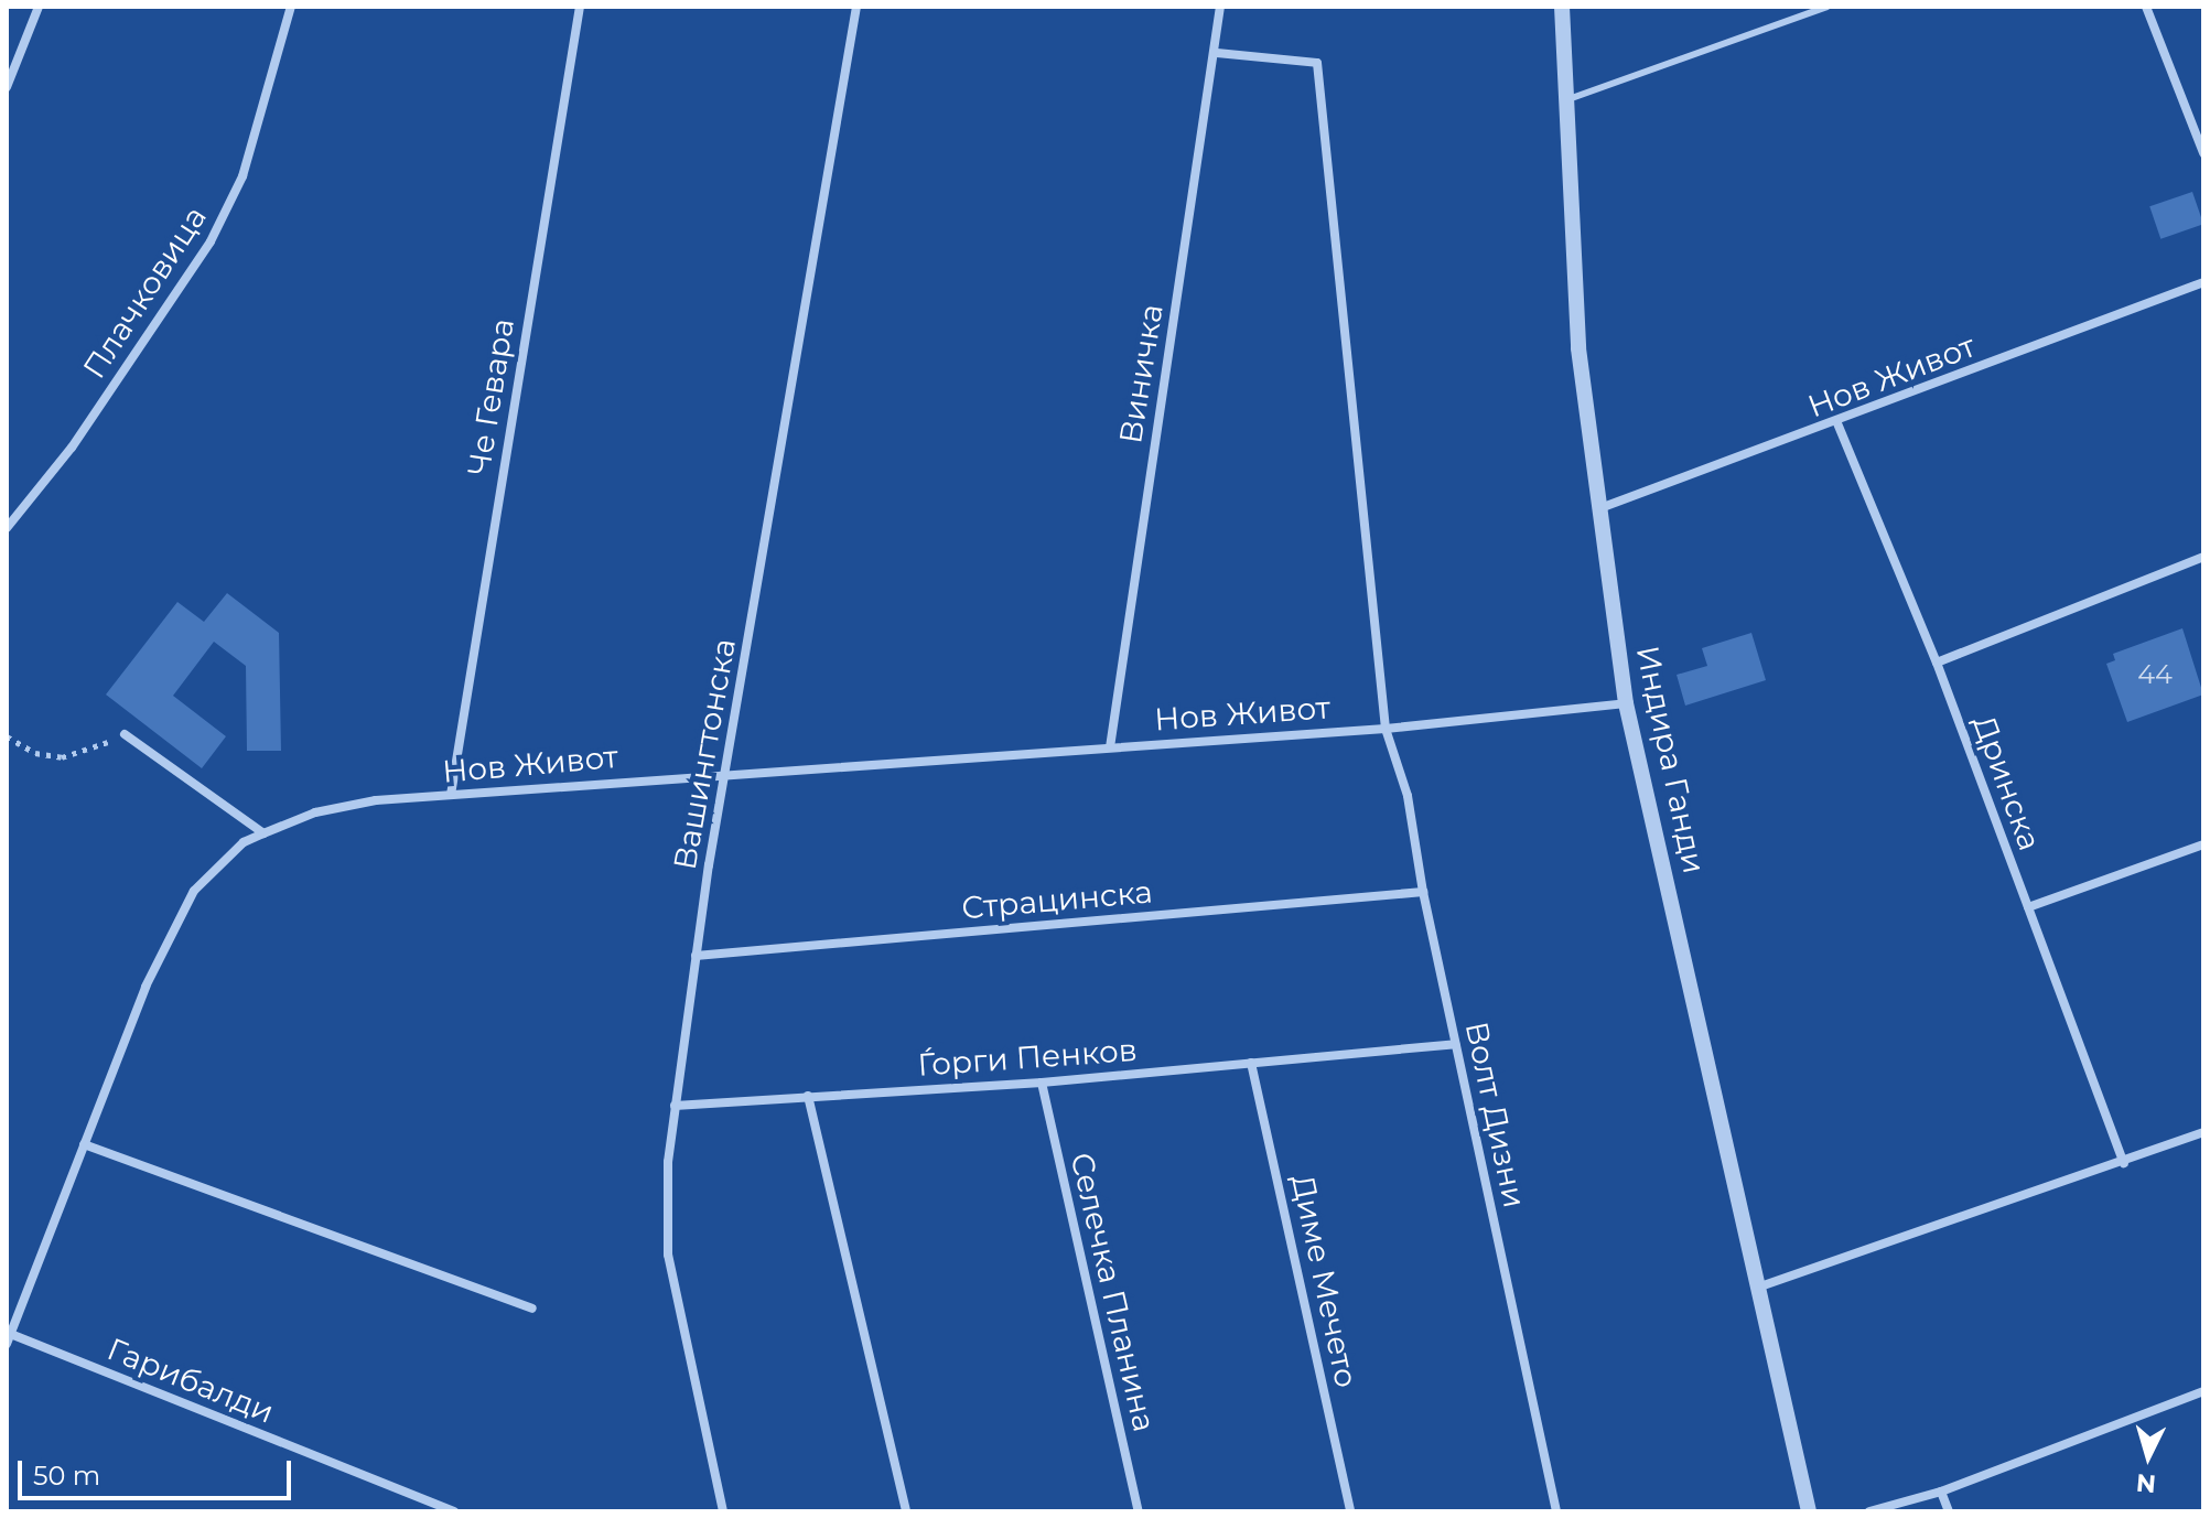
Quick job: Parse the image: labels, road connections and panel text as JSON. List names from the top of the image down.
{
  "streets": {
    "street": [
      "Плачковица",
      "Виничка",
      "Нов Живот",
      "Че Гевара",
      "Вашингтонска",
      "Индира Ганди",
      "Дринска",
      "Страцинска",
      "Ѓорги Пенков",
      "Волт Дизни",
      "Диме Мечето",
      "Селечка Планина",
      "Гарибалди"
    ]
  },
  "crossings": [
    ["Виничка", "Нов Живот"],
    ["Нов Живот", "Че Гевара"],
    ["Нов Живот", "Вашингтонска"],
    ["Нов Живот", "Индира Ганди"],
    ["Нов Живот", "Дринска"],
    ["Нов Живот", "Волт Дизни"],
    ["Нов Живот", "Гарибалди"],
    ["Вашингтонска", "Страцинска"],
    ["Вашингтонска", "Ѓорги Пенков"],
    ["Страцинска", "Волт Дизни"],
    ["Ѓорги Пенков", "Волт Дизни"],
    ["Ѓорги Пенков", "Диме Мечето"],
    ["Ѓорги Пенков", "Селечка Планина"]
  ],
  "house_numbers": ["44"],
  "scale_bar": "50 m",
  "north": "bottom"
}
